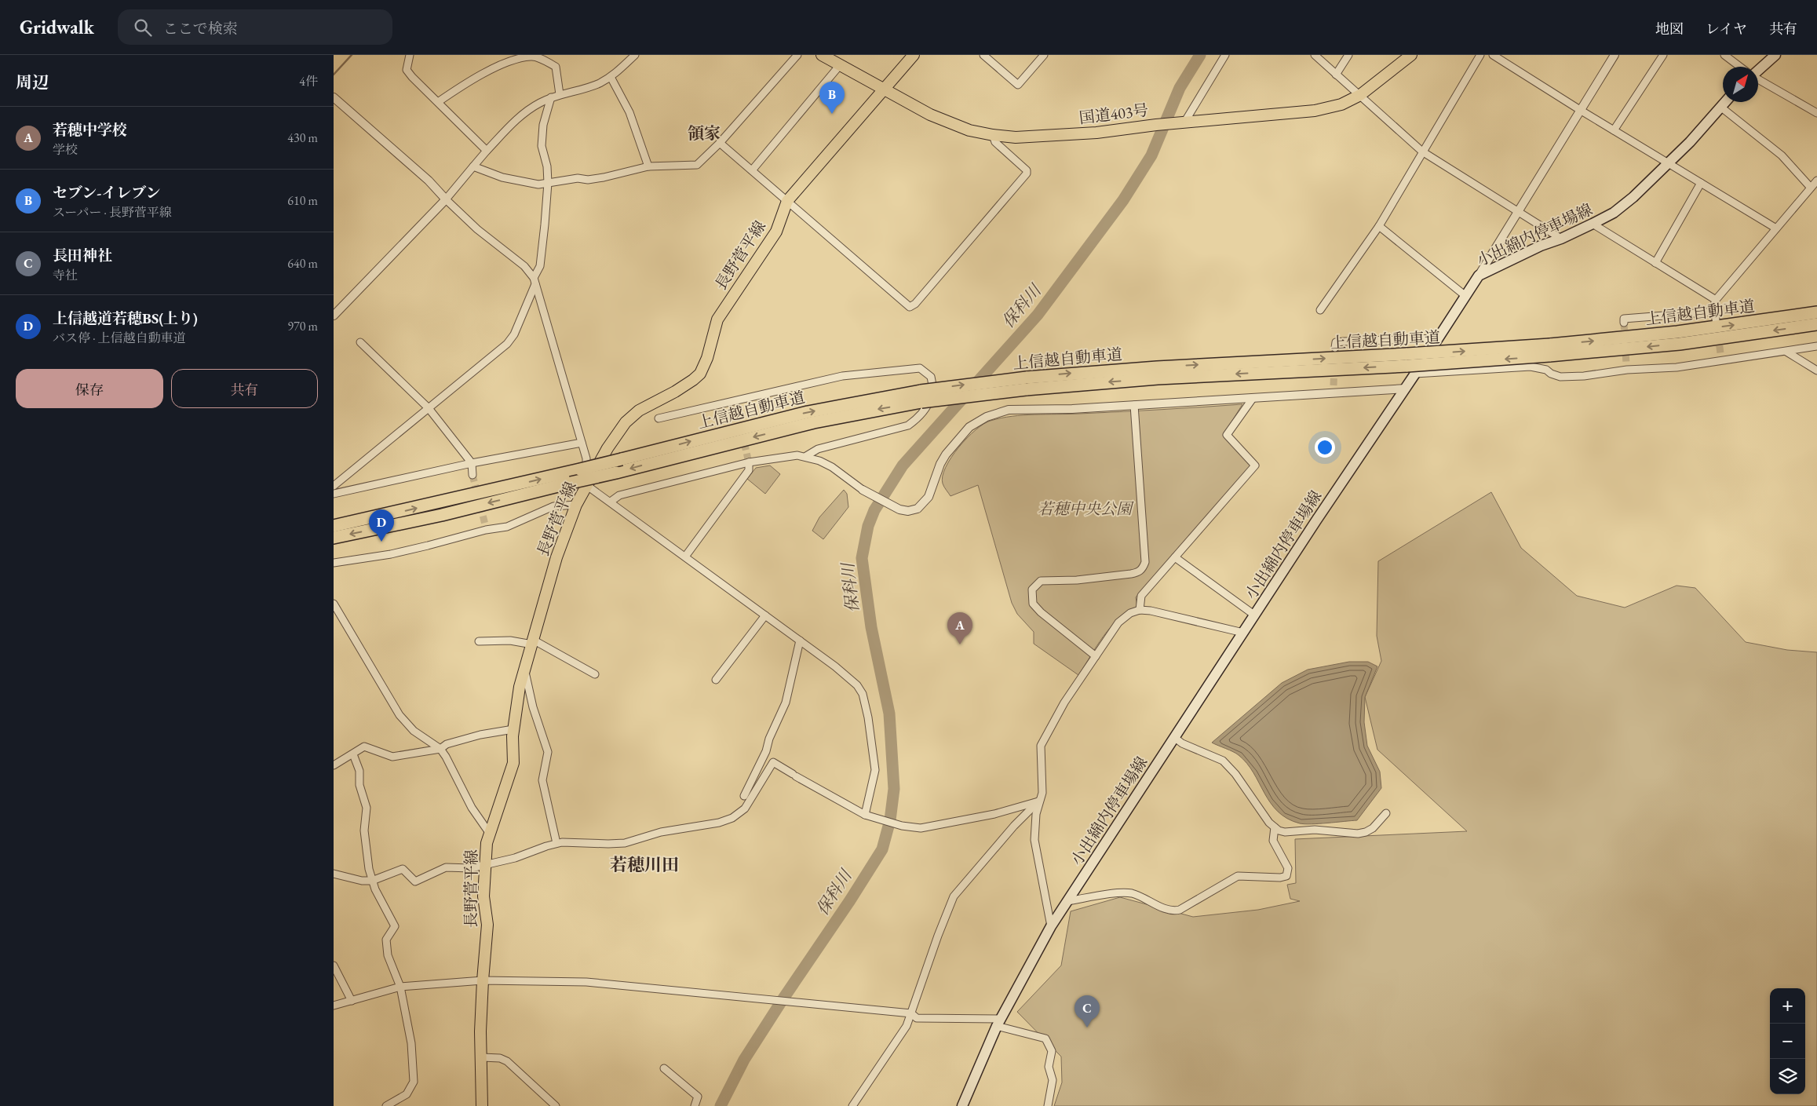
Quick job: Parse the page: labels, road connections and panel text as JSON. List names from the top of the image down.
{
  "streets": {
    "highway": ["上信越自動車道"],
    "main road": ["国道403号", "小出綿内停車場線", "長野菅平線"]
  },
  "crossings": [
    ["国道403号", "長野菅平線"],
    ["小出綿内停車場線", "上信越自動車道"]
  ],
  "districts": ["領家", "若穂川田"],
  "water": ["保科川"],
  "parks": ["若穂中央公園"],
  "north": "top right",
  "page": {
    "header": "Gridwalk",
    "search": "ここで検索",
    "nav": ["地図", "レイヤ", "共有"],
    "heading": ["周辺", "4件"],
    "pins": [
      "B",
      "D",
      "A",
      "C"
    ],
    "list": [
      {
        "mark": "A",
        "name": "若穂中学校",
        "note": "学校",
        "value": "430 m"
      },
      {
        "mark": "B",
        "name": "セブン-イレブン",
        "note": "スーパー · 長野菅平線",
        "value": "610 m"
      },
      {
        "mark": "C",
        "name": "長田神社",
        "note": "寺社",
        "value": "640 m"
      },
      {
        "mark": "D",
        "name": "上信越道若穂BS(上り)",
        "note": "バス停 · 上信越自動車道",
        "value": "970 m"
      }
    ],
    "buttons": ["保存", "共有"],
    "map_buttons": ["+", "−"]
  }
}
